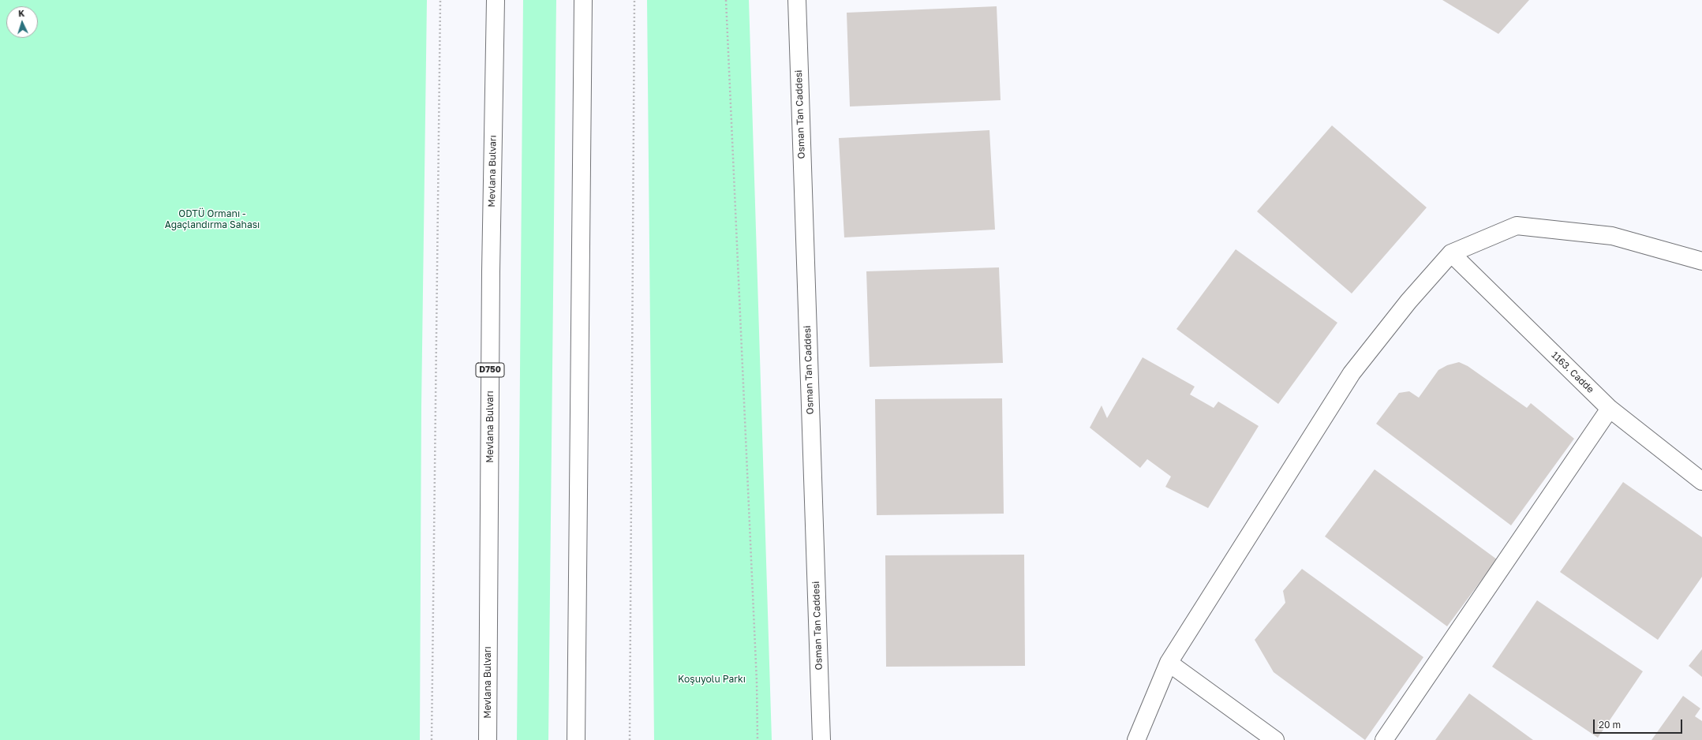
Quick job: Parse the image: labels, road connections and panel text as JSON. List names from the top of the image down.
{
  "streets": {
    "main road": [
      "Osman Tan Caddesi",
      "Mevlana Bulvarı",
      "D750",
      "1163. Cadde"
    ]
  },
  "parks": ["ODTÜ Ormanı - Ağaçlandırma Sahası", "Koşuyolu Parkı"],
  "scale_bar": "20 m",
  "north": "top"
}
